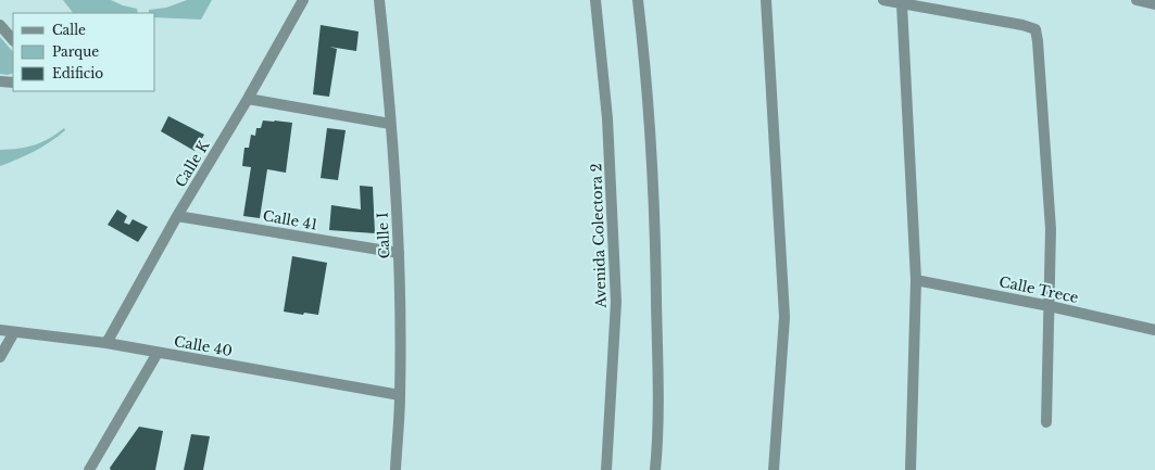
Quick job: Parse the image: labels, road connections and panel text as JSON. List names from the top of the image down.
{
  "streets": {
    "street": [
      "Calle K",
      "Calle 41",
      "Calle I",
      "Avenida Colectora 2",
      "Calle Trece",
      "Calle 40"
    ]
  },
  "crossings": [
    ["Calle K", "Calle 41"],
    ["Calle K", "Calle 40"],
    ["Calle 41", "Calle I"],
    ["Calle I", "Calle 40"]
  ],
  "legend": ["Calle", "Parque", "Edificio"]
}
